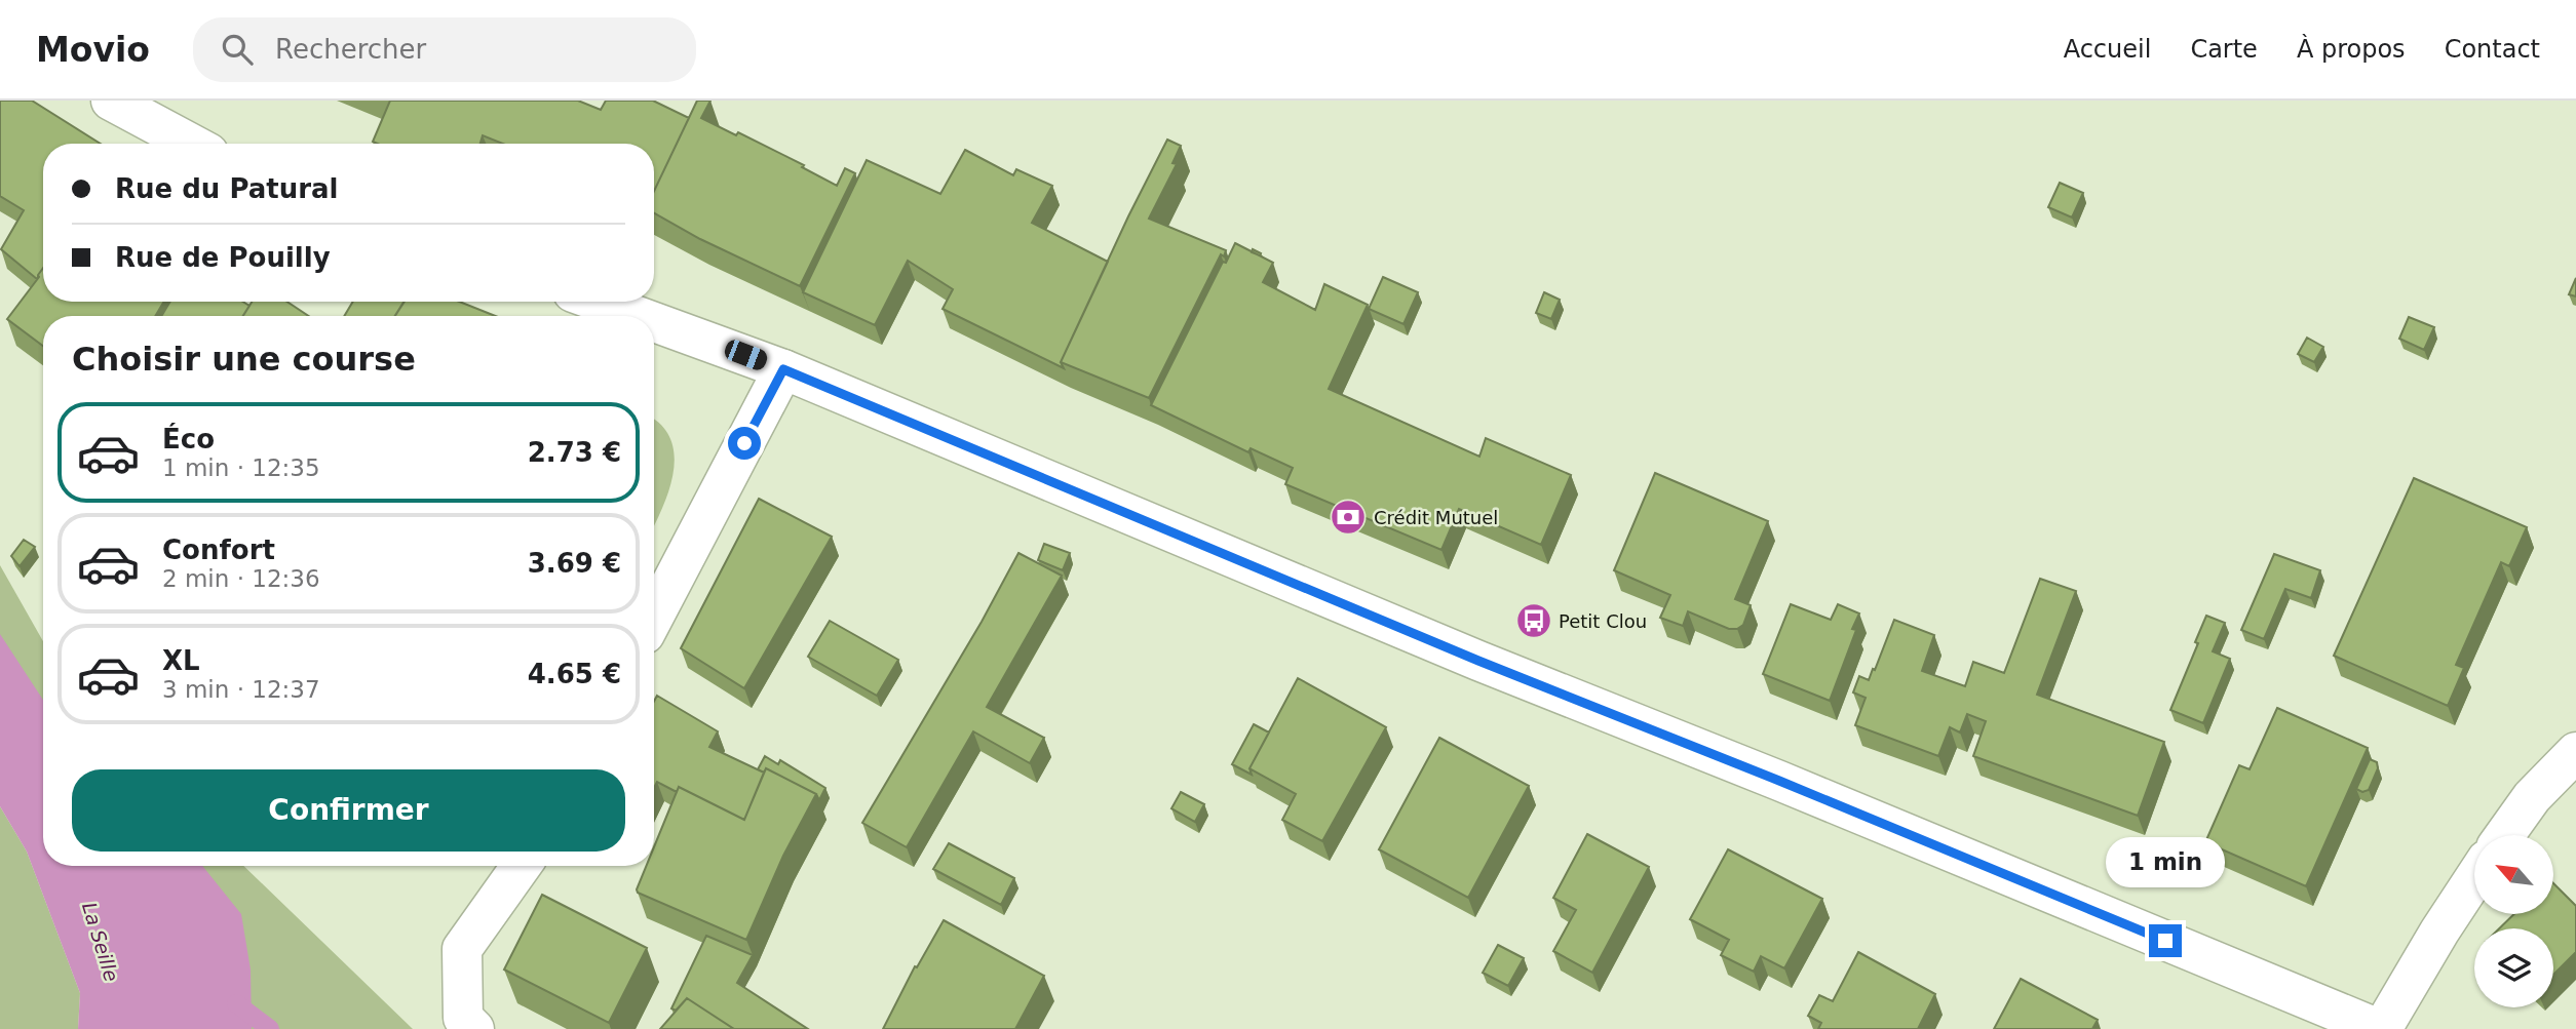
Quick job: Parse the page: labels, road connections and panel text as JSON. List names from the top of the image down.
{
  "water": ["La Seille"],
  "places": {
    "bank": ["Crédit Mutuel"],
    "bus stop": ["Petit Clou"]
  },
  "north": "top left",
  "page": {
    "header": "Movio",
    "search": "Rechercher",
    "nav": [
      "Accueil",
      "Carte",
      "À propos",
      "Contact"
    ],
    "banner": ["Rue du Patural", "Rue de Pouilly"],
    "heading": "Choisir une course",
    "list": [
      {
        "name": "Éco",
        "note": "1 min · 12:35",
        "value": "2.73 €"
      },
      {
        "name": "Confort",
        "note": "2 min · 12:36",
        "value": "3.69 €"
      },
      {
        "name": "XL",
        "note": "3 min · 12:37",
        "value": "4.65 €"
      }
    ],
    "buttons": "Confirmer",
    "bubble": "1 min"
  }
}
